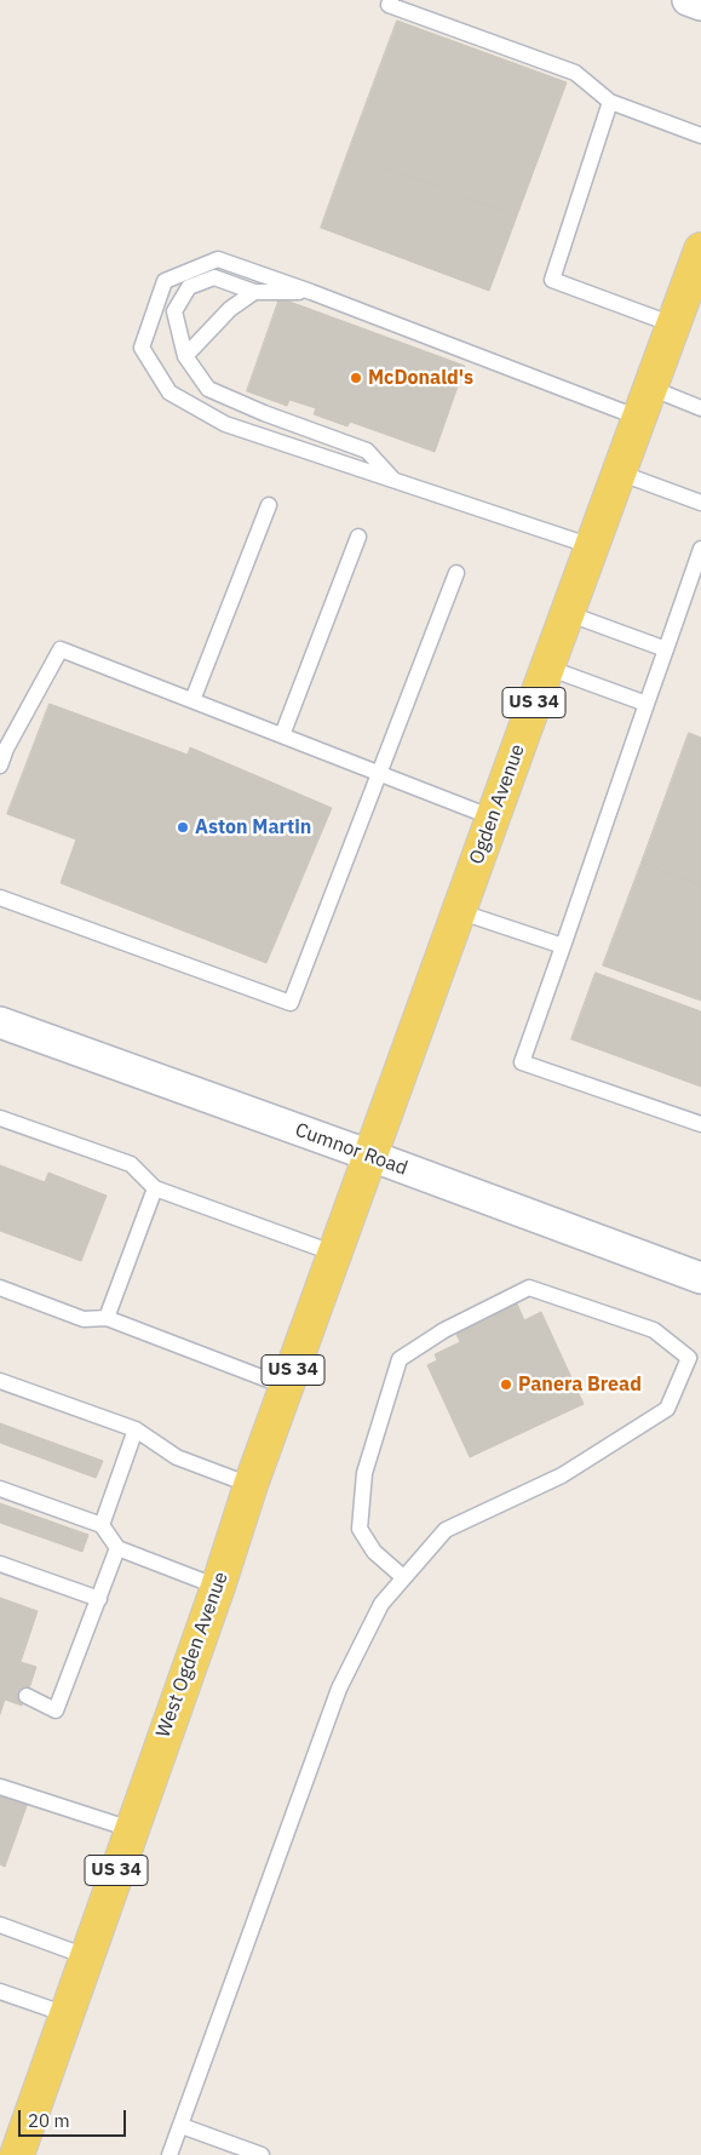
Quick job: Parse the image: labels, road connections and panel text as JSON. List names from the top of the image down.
{
  "streets": {
    "main road": ["US 34", "Ogden Avenue", "West Ogden Avenue"],
    "street": ["Cumnor Road"]
  },
  "crossings": [
    ["Ogden Avenue", "Cumnor Road"],
    ["Ogden Avenue", "West Ogden Avenue"],
    ["Cumnor Road", "West Ogden Avenue"]
  ],
  "places": ["McDonald's", "Aston Martin", "Panera Bread"],
  "scale_bar": "20 m"
}
